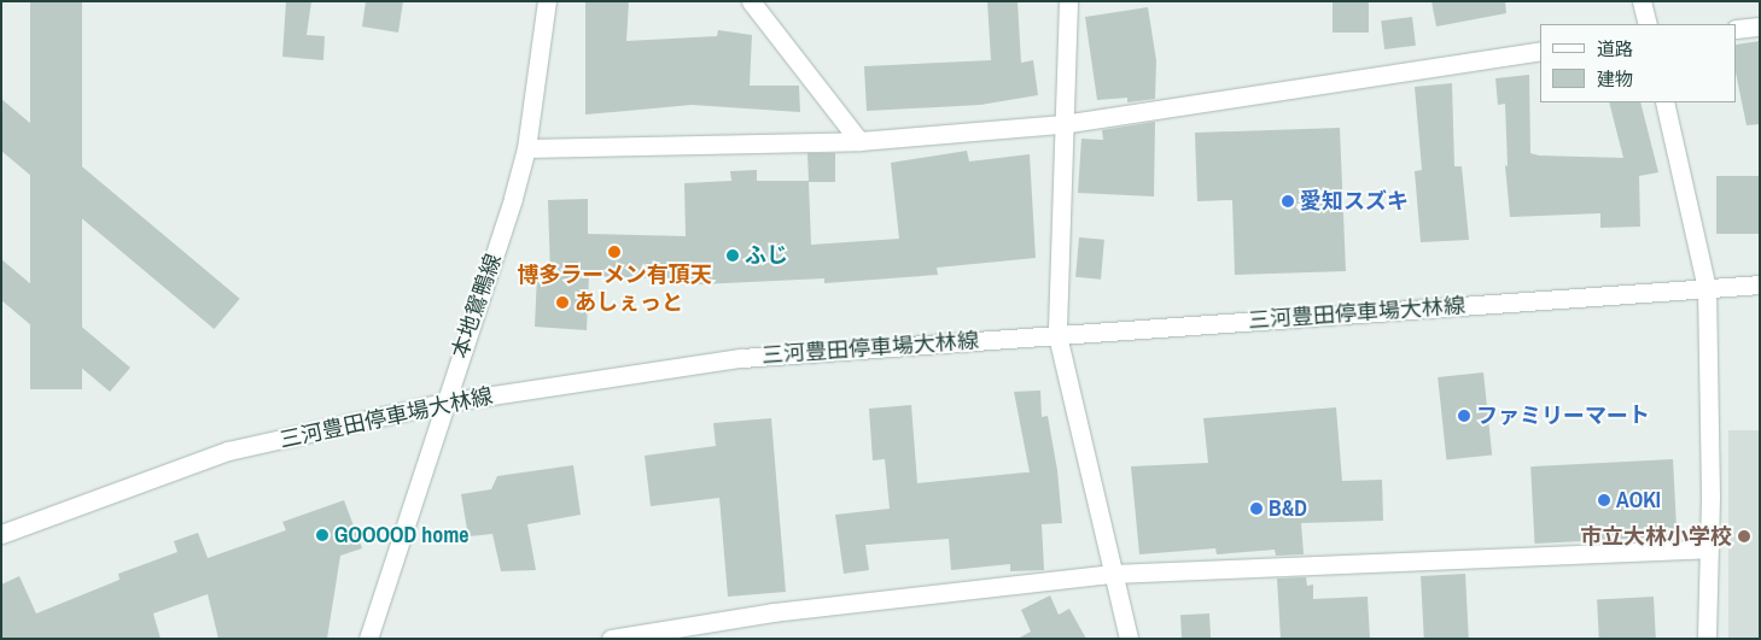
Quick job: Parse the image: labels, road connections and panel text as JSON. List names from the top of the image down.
{
  "streets": {
    "street": ["本地鴛鴨線", "三河豊田停車場大林線"]
  },
  "crossings": [
    ["本地鴛鴨線", "三河豊田停車場大林線"]
  ],
  "places": [
    "愛知スズキ",
    "博多ラーメン有頂天",
    "ふじ",
    "あしぇっと",
    "ファミリーマート",
    "AOKI",
    "B&D",
    "GOOOOD home",
    "市立大林小学校"
  ],
  "legend": ["道路", "建物"]
}
